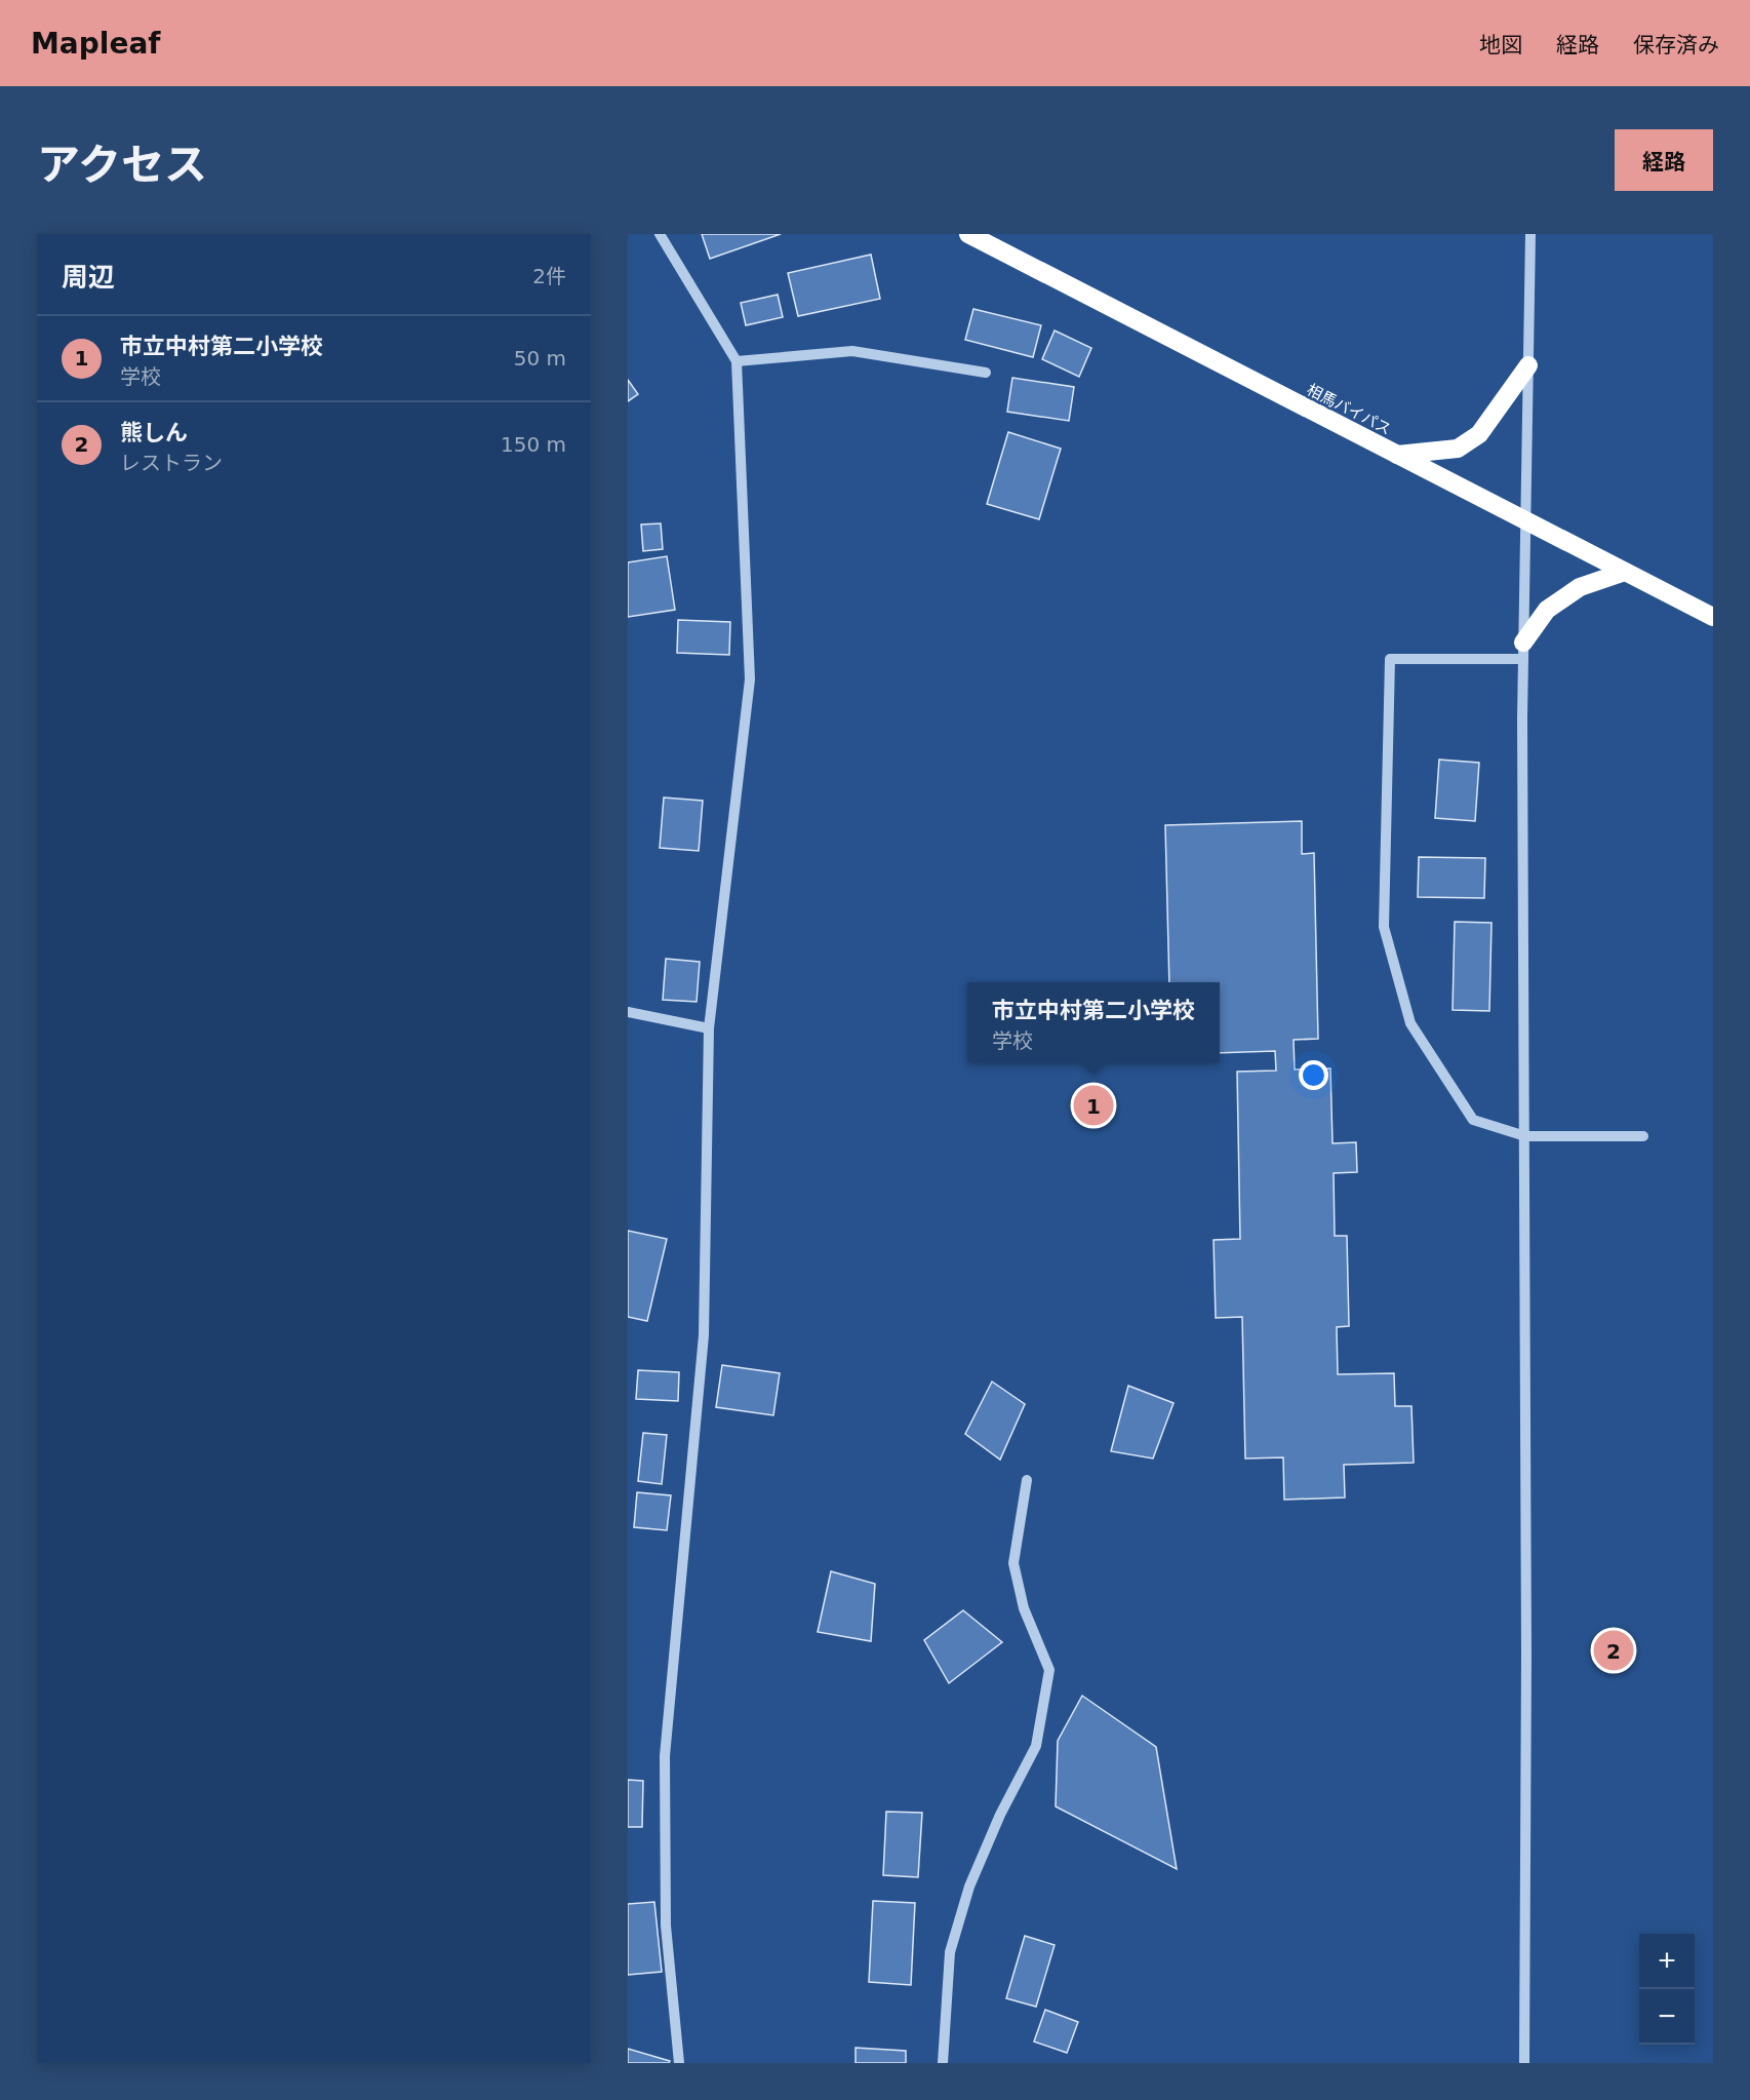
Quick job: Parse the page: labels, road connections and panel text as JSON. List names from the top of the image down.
{
  "streets": {
    "highway": ["相馬バイパス"]
  },
  "page": {
    "header": "Mapleaf",
    "nav": ["地図", "経路", "保存済み"],
    "title": "アクセス",
    "buttons": "経路",
    "heading": ["周辺", "2件"],
    "list": [
      {
        "mark": "1",
        "name": "市立中村第二小学校",
        "note": "学校",
        "value": "50 m"
      },
      {
        "mark": "2",
        "name": "熊しん",
        "note": "レストラン",
        "value": "150 m"
      }
    ],
    "popup": ["市立中村第二小学校", "学校"],
    "pins": ["1", "2"],
    "map_buttons": ["+", "−"]
  }
}
